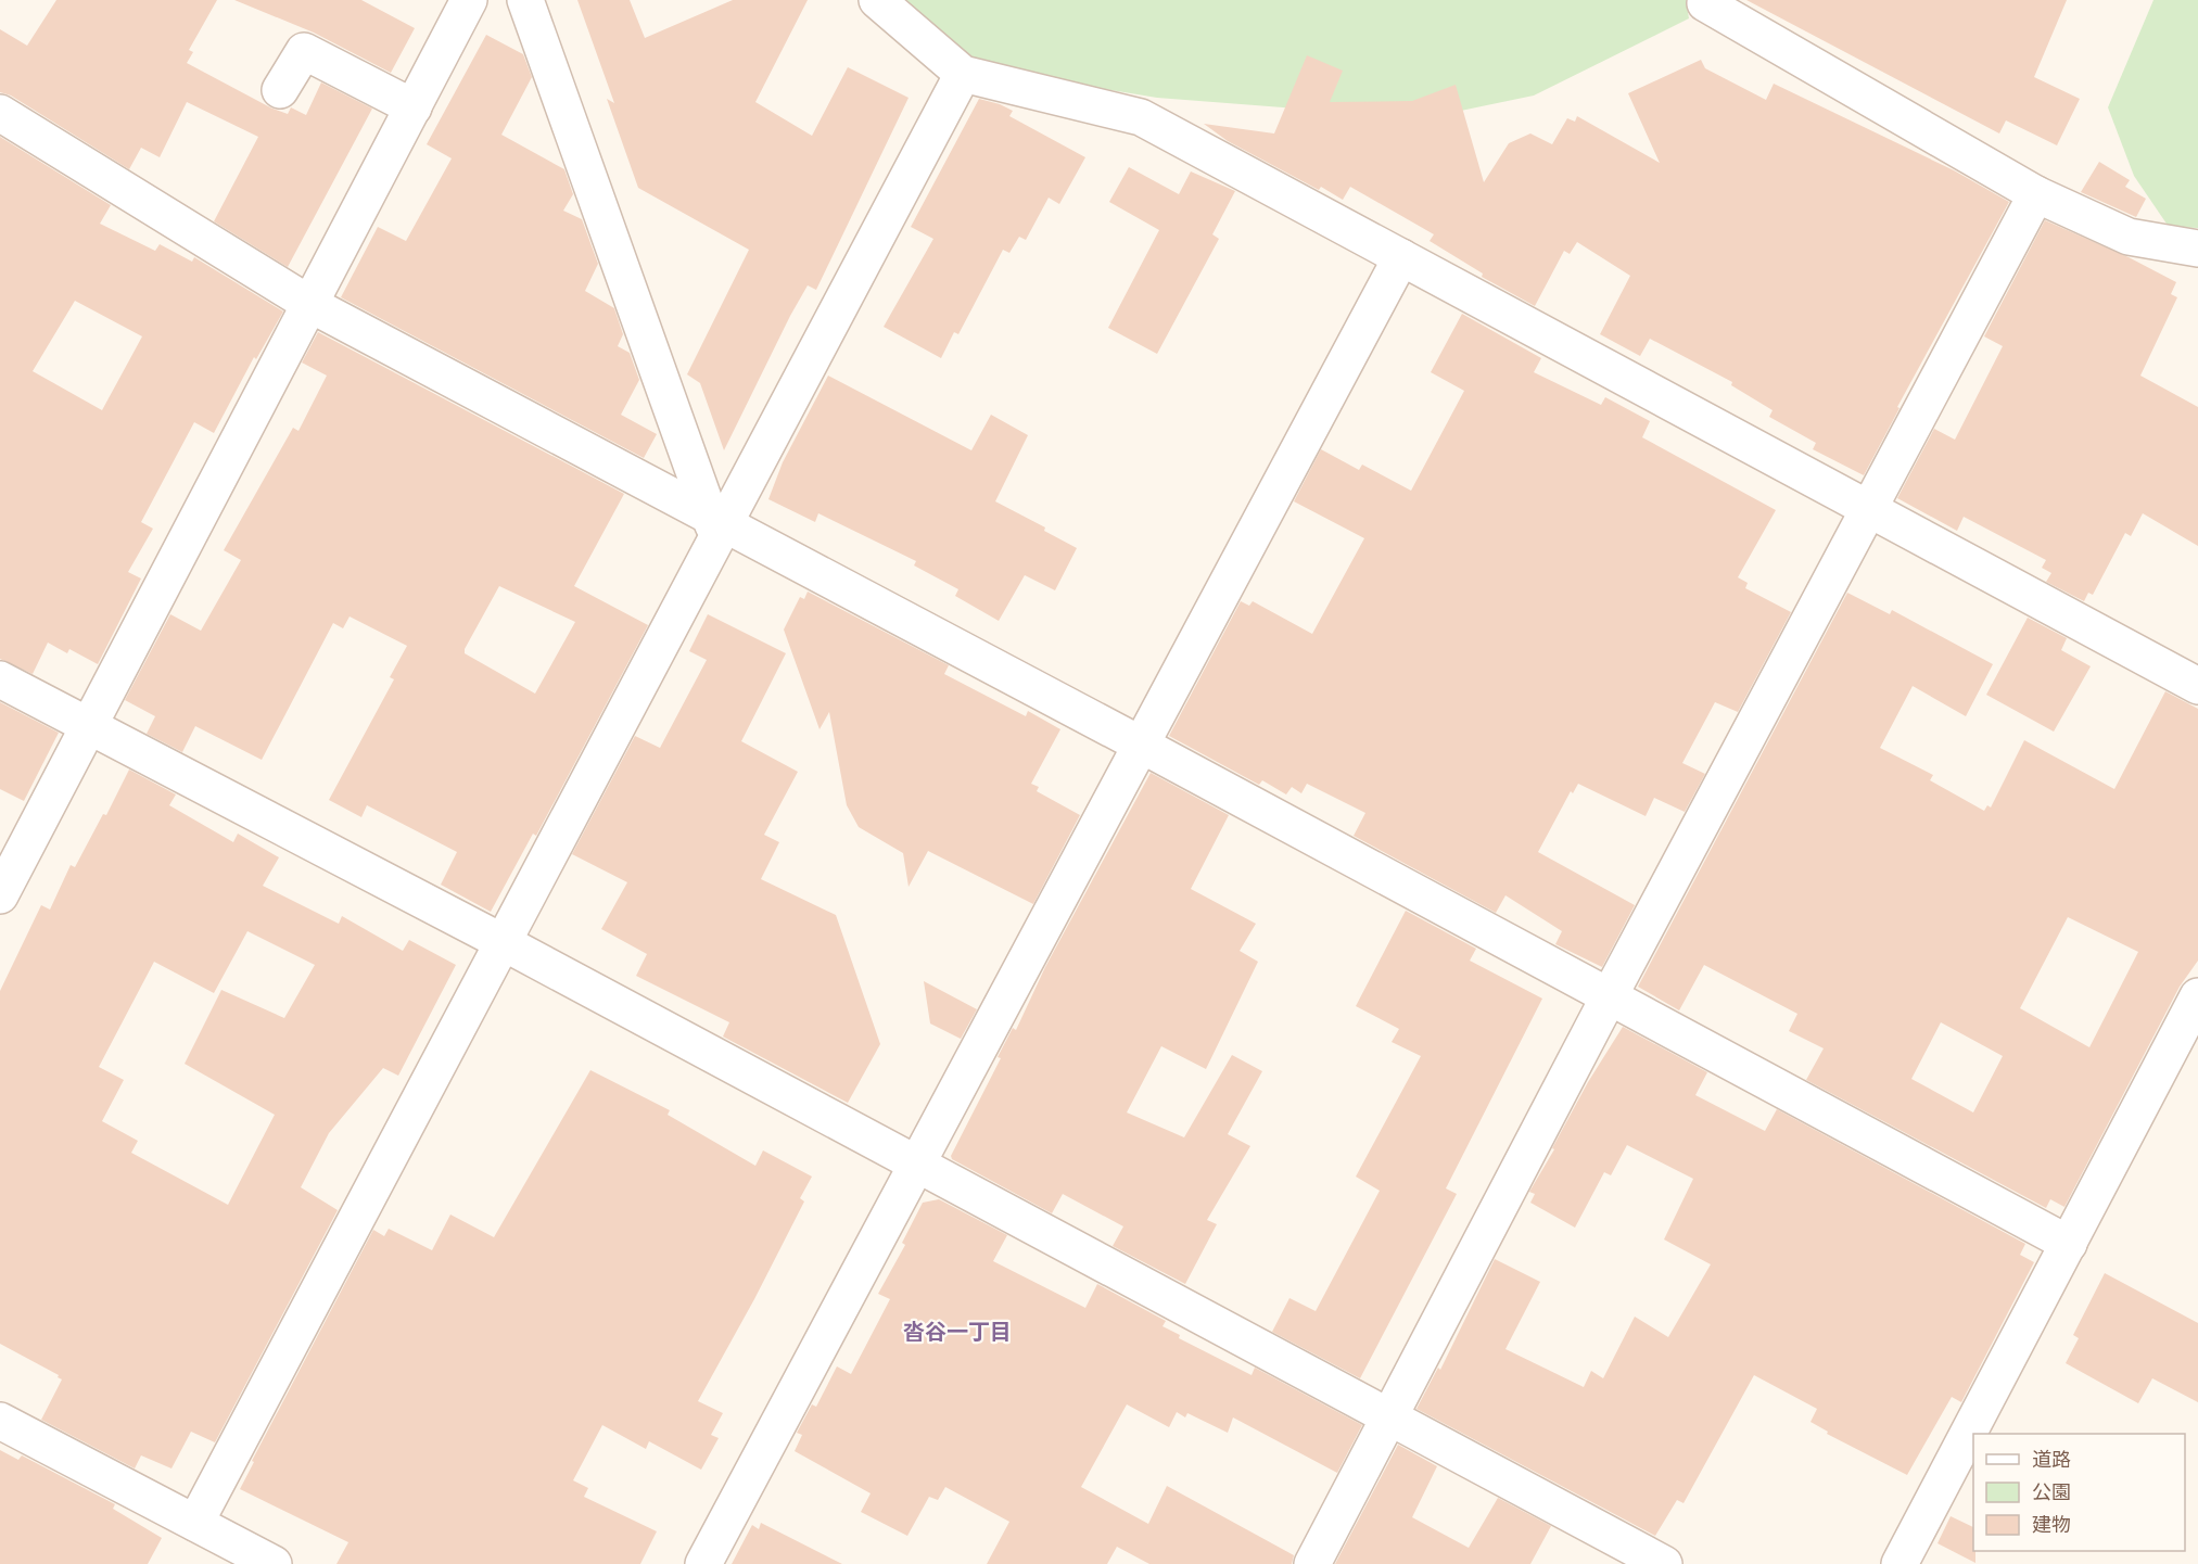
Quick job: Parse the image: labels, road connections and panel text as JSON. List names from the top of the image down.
{
  "districts": ["沓谷一丁目"],
  "legend": ["道路", "公園", "建物"]
}
